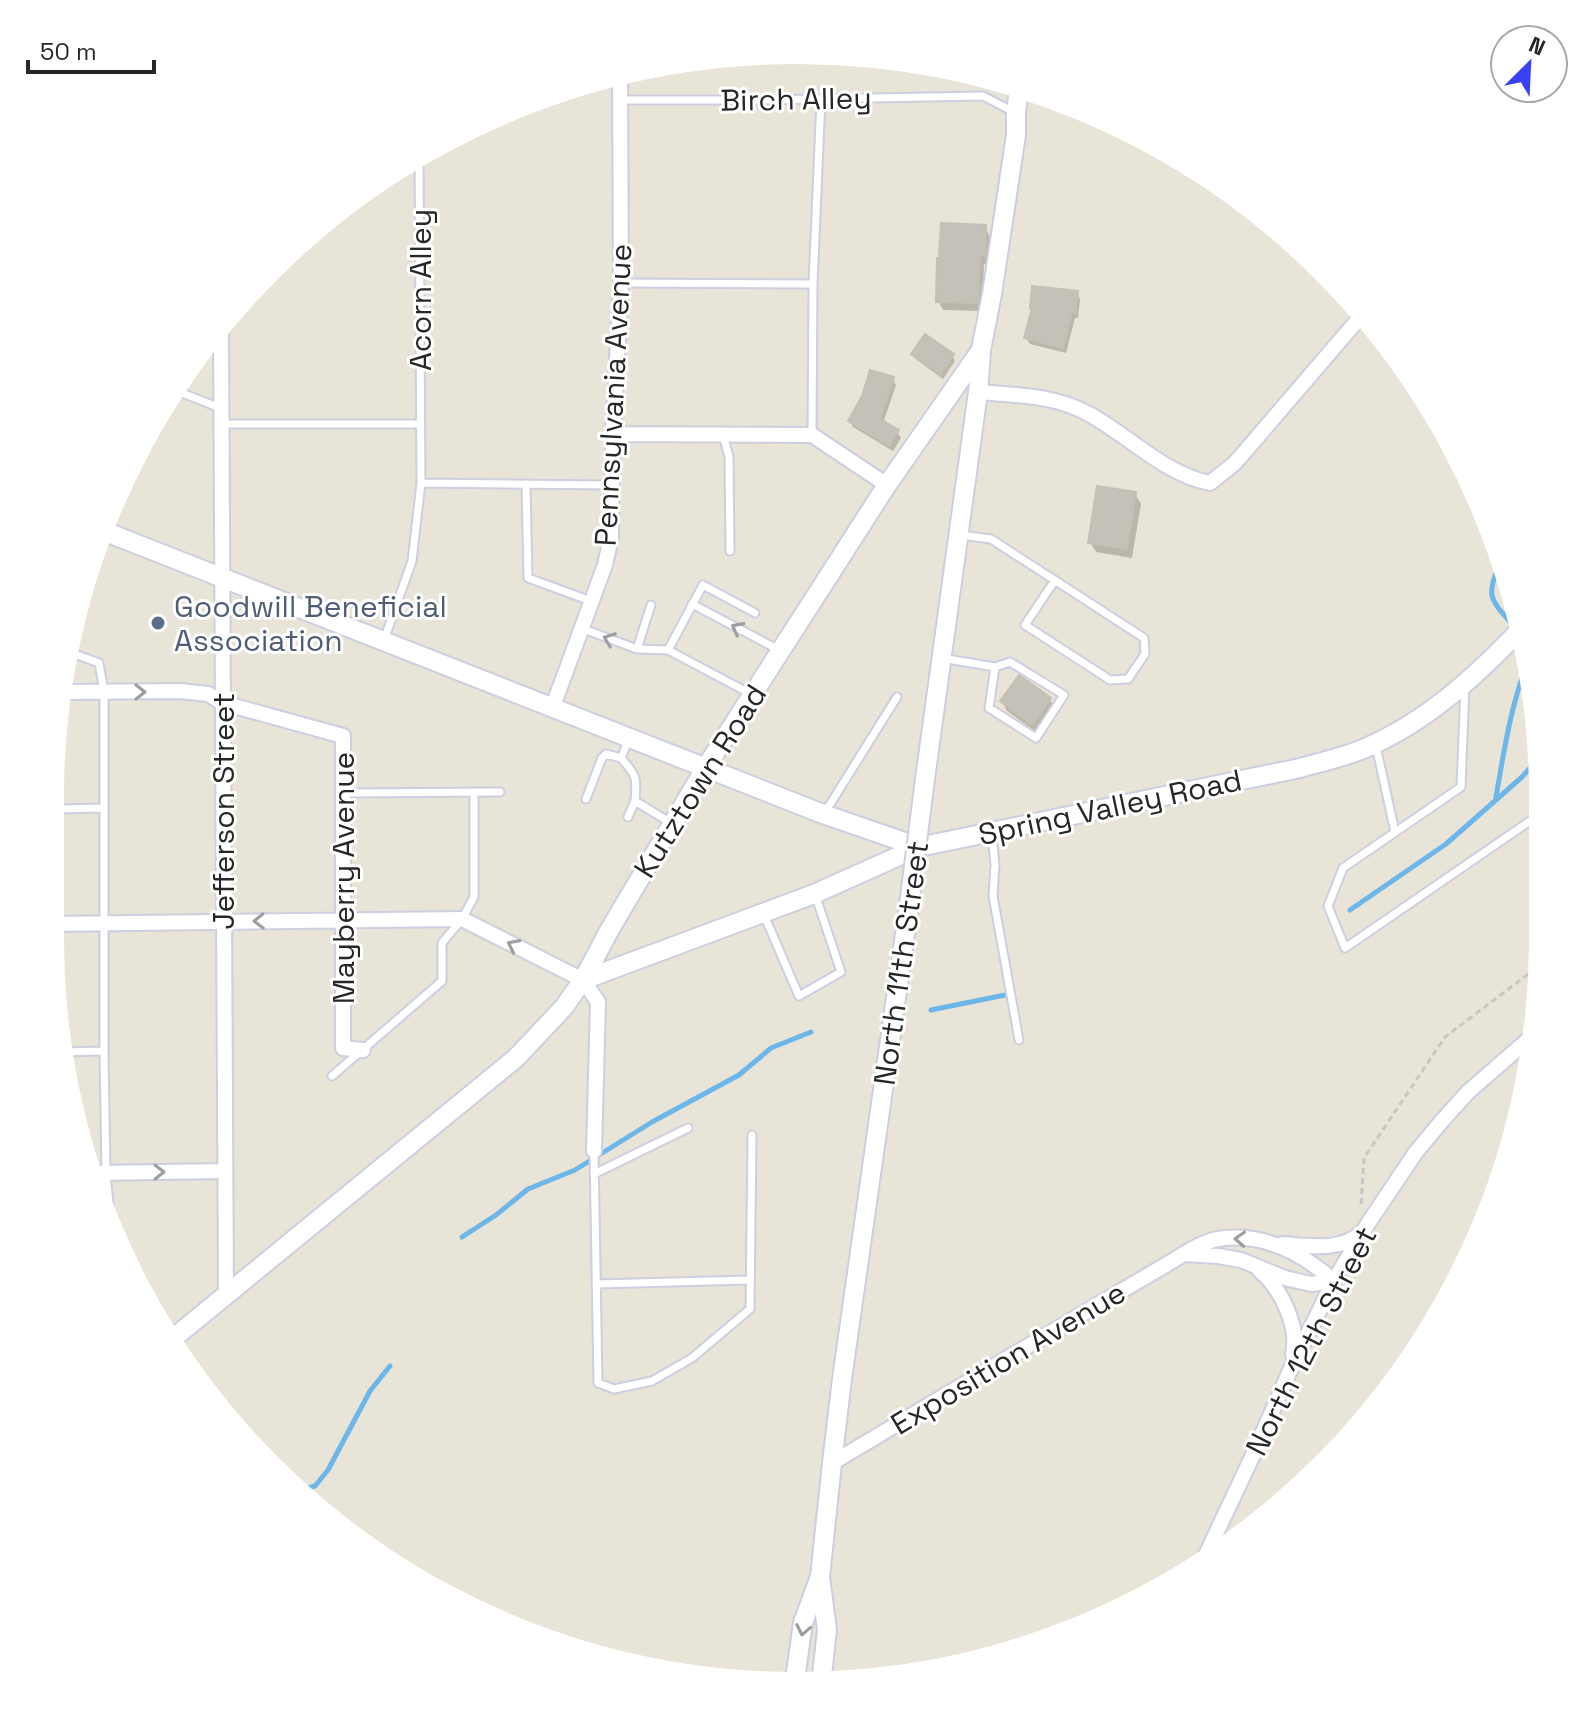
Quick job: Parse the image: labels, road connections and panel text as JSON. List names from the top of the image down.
{
  "streets": {
    "main road": ["Kutztown Road", "Spring Valley Road", "North 11th Street"],
    "street": [
      "Pennsylvania Avenue",
      "Jefferson Street",
      "Mayberry Avenue",
      "North 12th Street",
      "Exposition Avenue"
    ],
    "lane": ["Birch Alley", "Acorn Alley"]
  },
  "crossings": [
    ["Birch Alley", "Pennsylvania Avenue"],
    ["Birch Alley", "Kutztown Road"],
    ["Kutztown Road", "Spring Valley Road"],
    ["Kutztown Road", "Jefferson Street"],
    ["Kutztown Road", "North 11th Street"],
    ["Jefferson Street", "Mayberry Avenue"],
    ["North 11th Street", "Exposition Avenue"],
    ["North 12th Street", "Exposition Avenue"]
  ],
  "places": ["Goodwill Beneficial Association"],
  "scale_bar": "50 m",
  "north": "top right"
}
